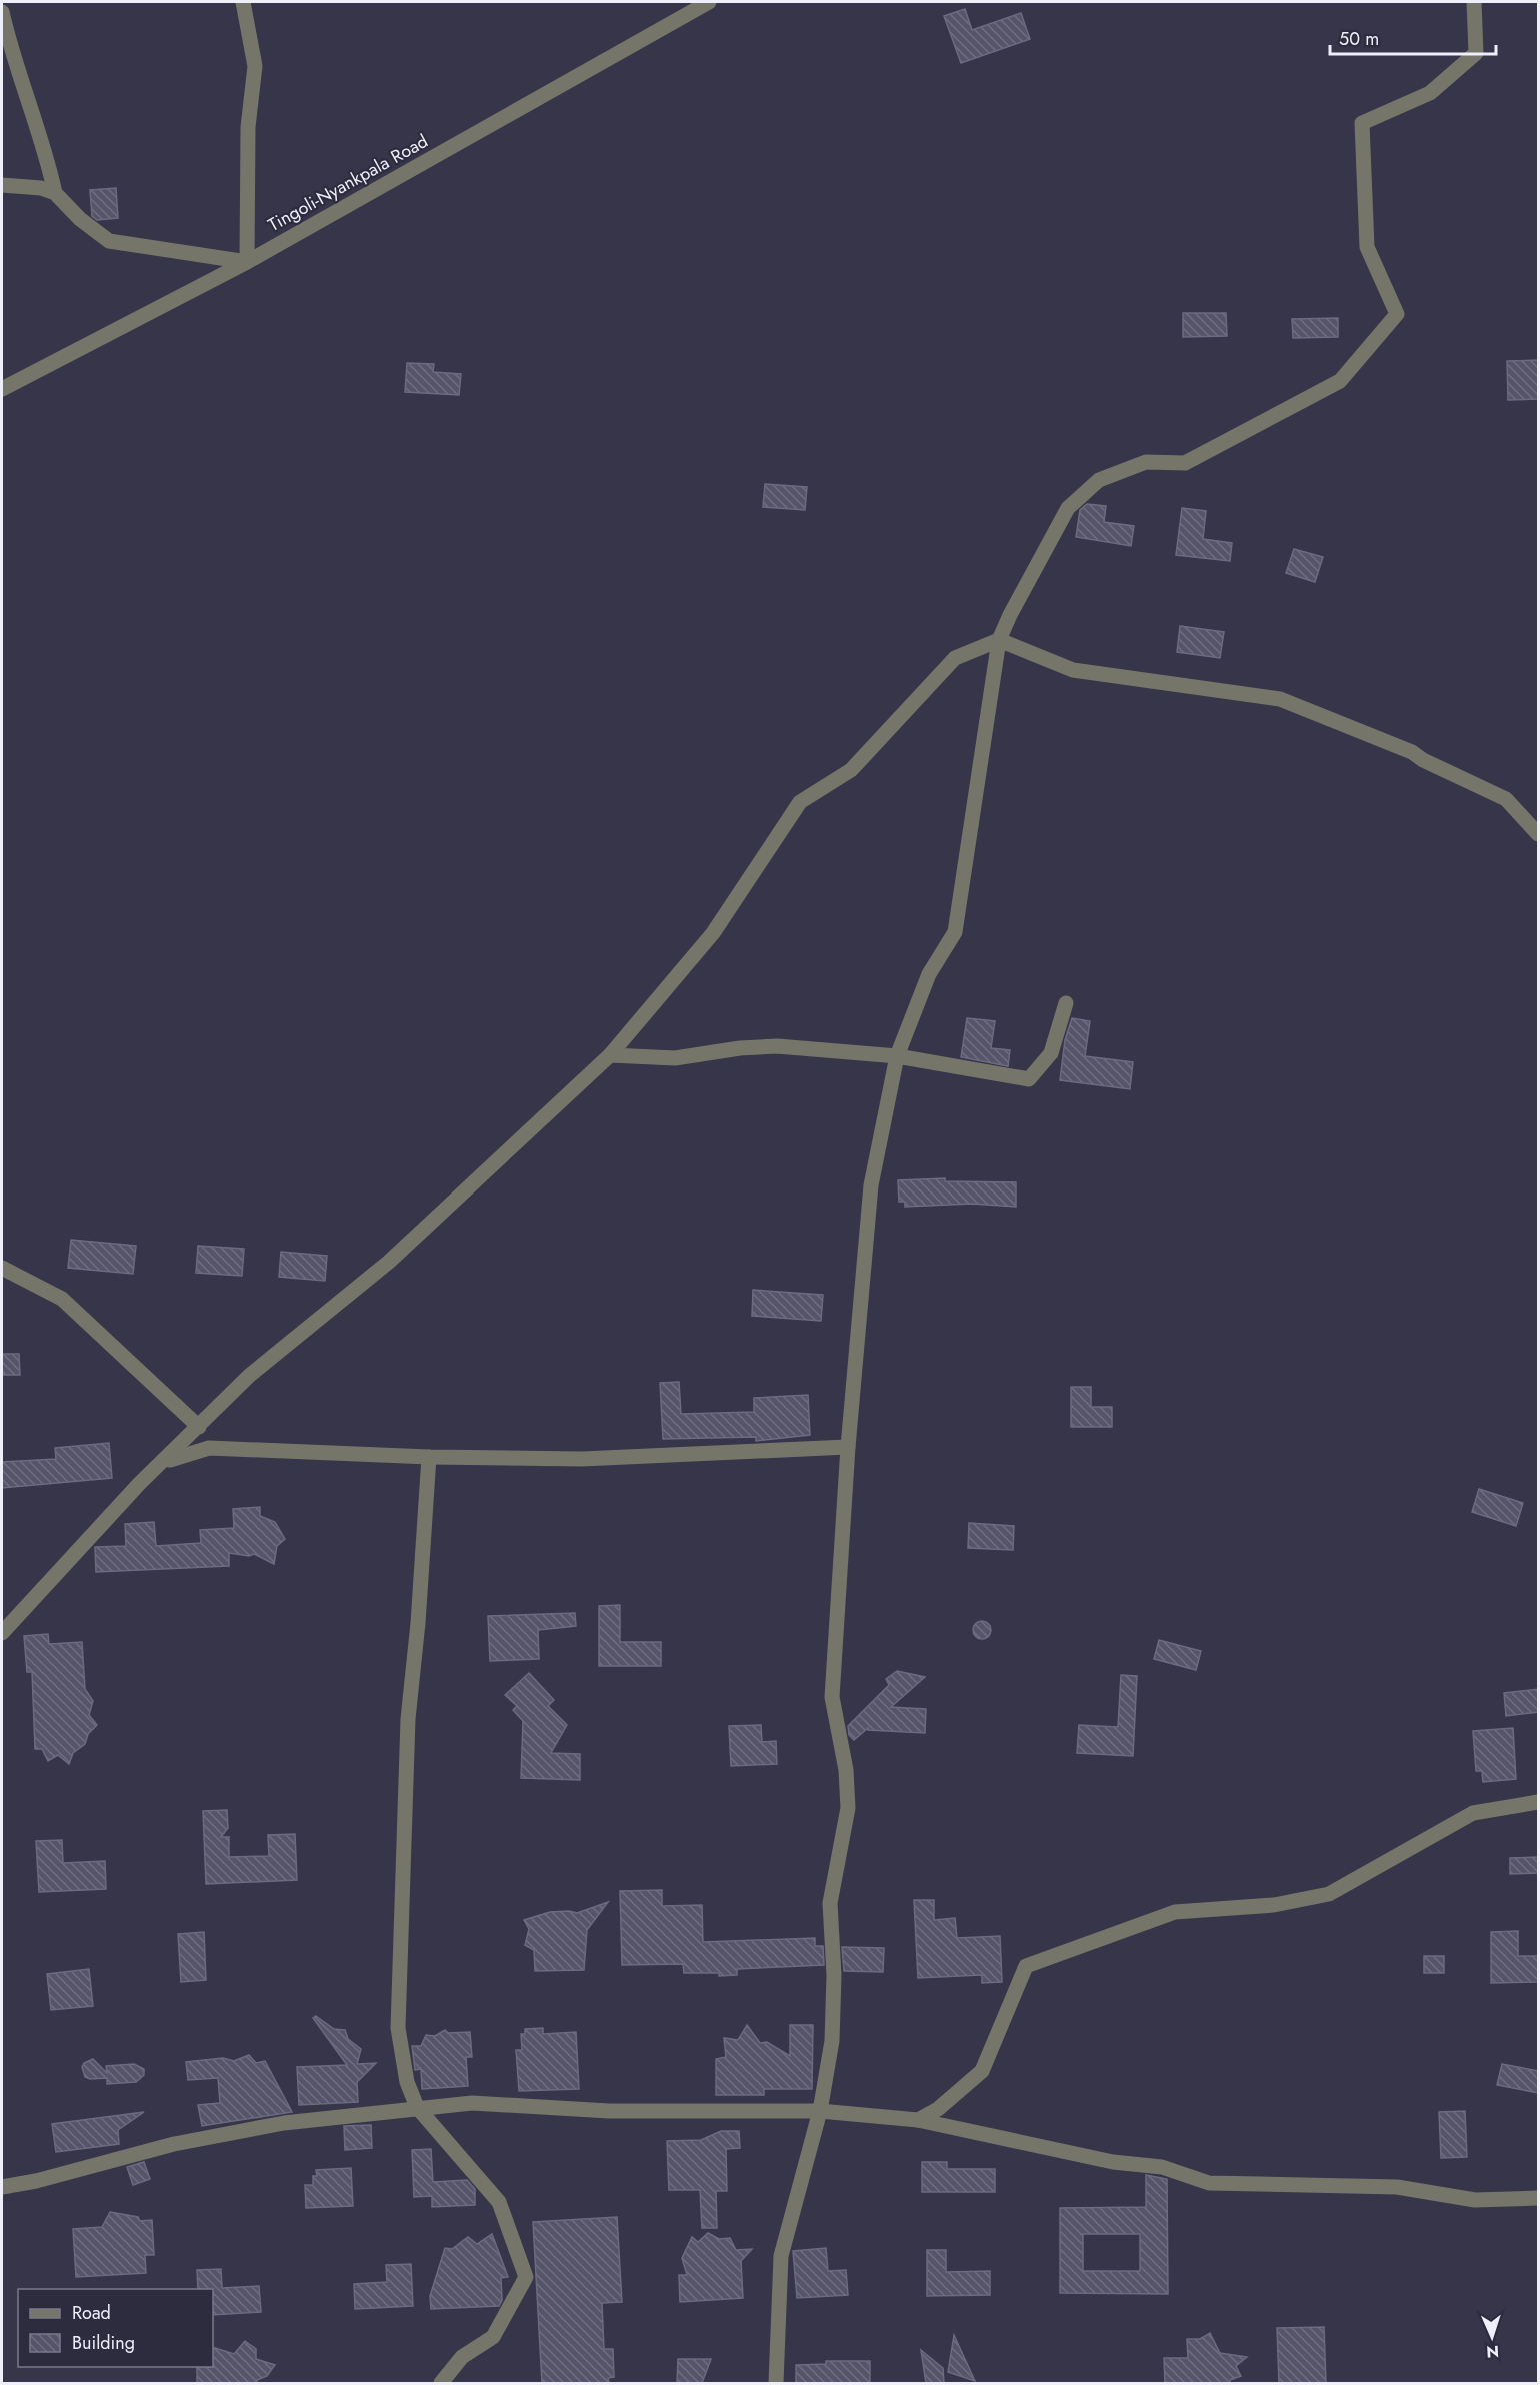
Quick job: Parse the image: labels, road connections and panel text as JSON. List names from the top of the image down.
{
  "streets": {
    "street": ["Tingoli-Nyankpala Road"]
  },
  "legend": ["Road", "Building"],
  "scale_bar": "50 m",
  "north": "bottom"
}
